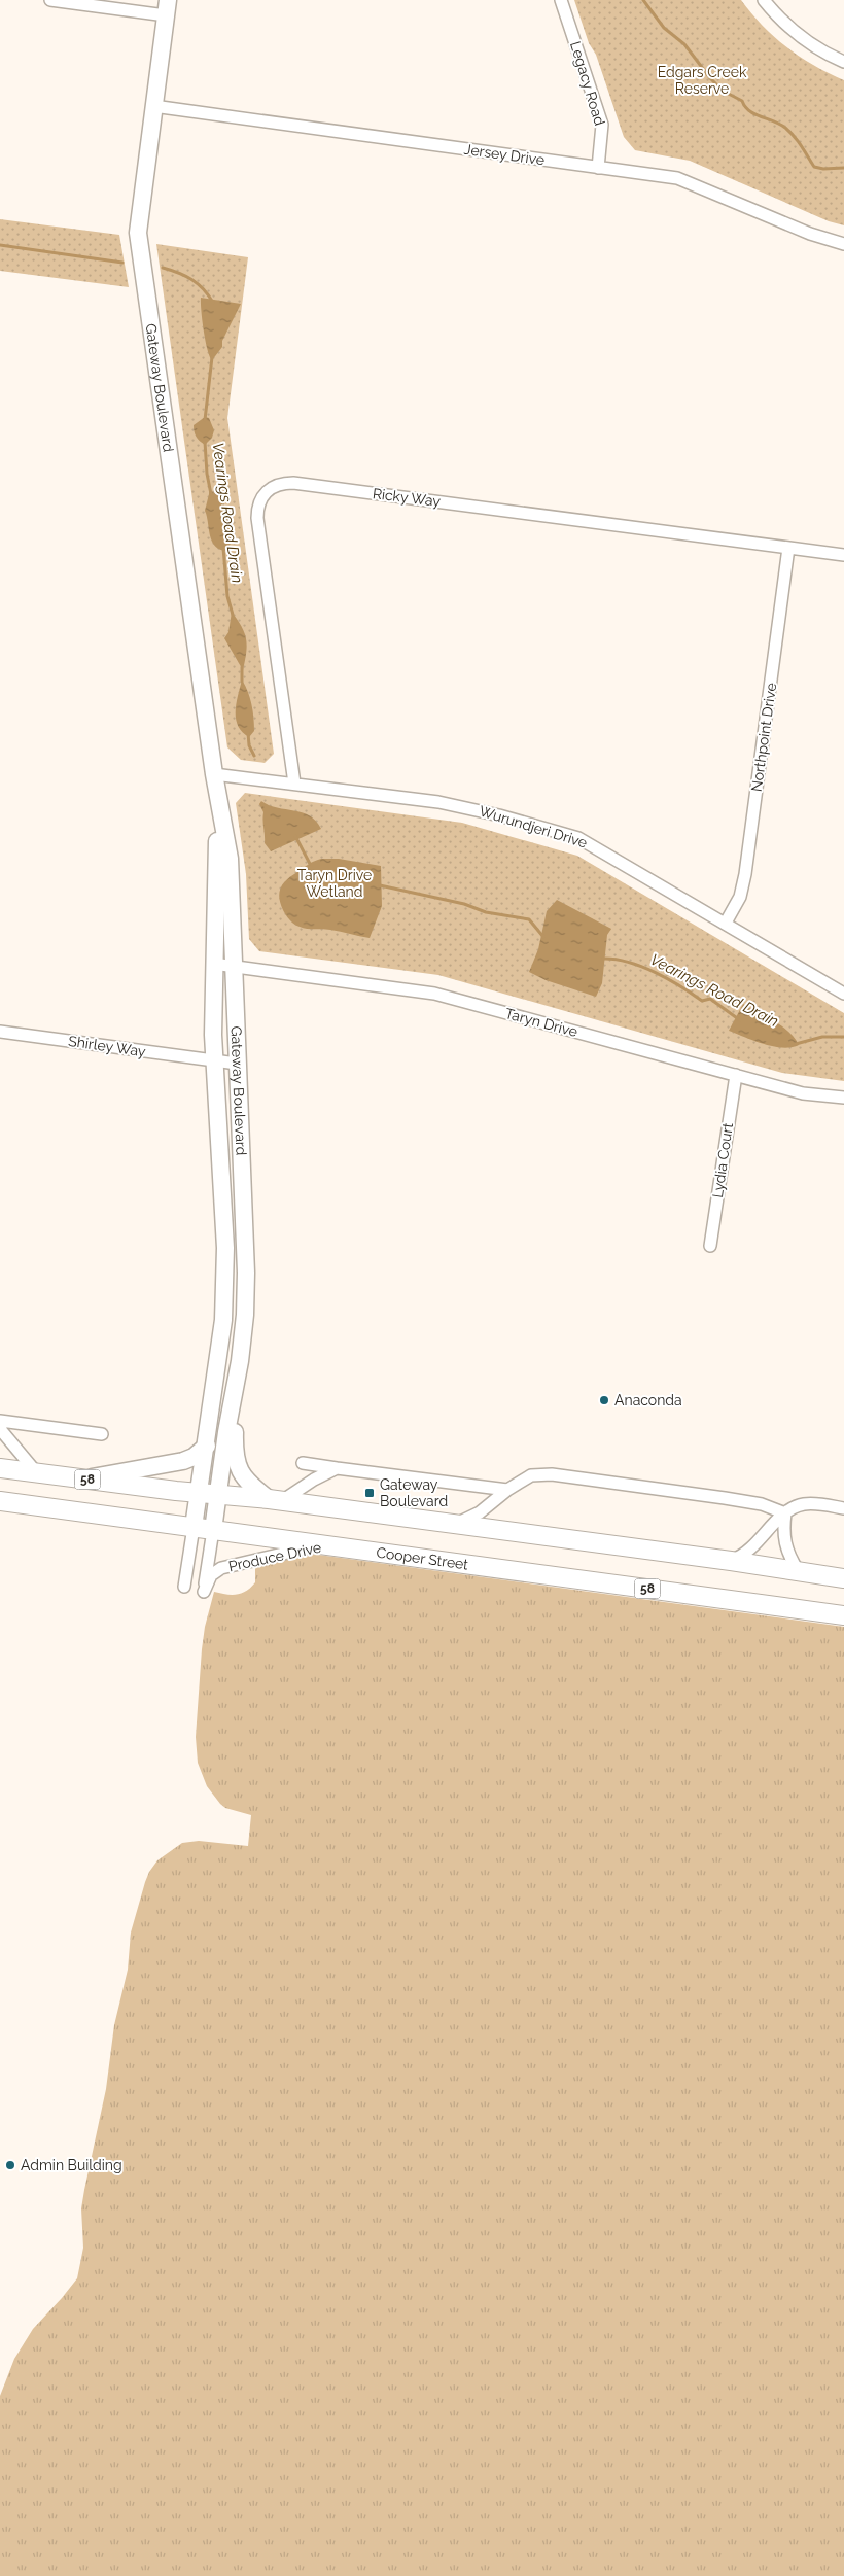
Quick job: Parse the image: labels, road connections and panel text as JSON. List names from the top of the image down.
{
  "streets": {
    "main road": ["58", "Cooper Street"],
    "street": [
      "Legacy Road",
      "Jersey Drive",
      "Gateway Boulevard",
      "Ricky Way",
      "Northpoint Drive",
      "Wurundjeri Drive",
      "Taryn Drive",
      "Shirley Way",
      "Lydia Court",
      "Produce Drive"
    ]
  },
  "crossings": [
    ["Legacy Road", "Jersey Drive"],
    ["Jersey Drive", "Gateway Boulevard"],
    ["Gateway Boulevard", "Wurundjeri Drive"],
    ["Gateway Boulevard", "Taryn Drive"],
    ["Gateway Boulevard", "Shirley Way"],
    ["Gateway Boulevard", "58"],
    ["Gateway Boulevard", "Produce Drive"],
    ["Gateway Boulevard", "Cooper Street"],
    ["Ricky Way", "Northpoint Drive"],
    ["Ricky Way", "Wurundjeri Drive"],
    ["Northpoint Drive", "Wurundjeri Drive"],
    ["Taryn Drive", "Lydia Court"],
    ["Produce Drive", "Cooper Street"]
  ],
  "water": ["Vearings Road Drain"],
  "parks": ["Edgars Creek Reserve", "Taryn Drive Wetland"],
  "places": {
    "other": ["Anaconda", "Admin Building"],
    "transit": ["Gateway Boulevard"]
  }
}
